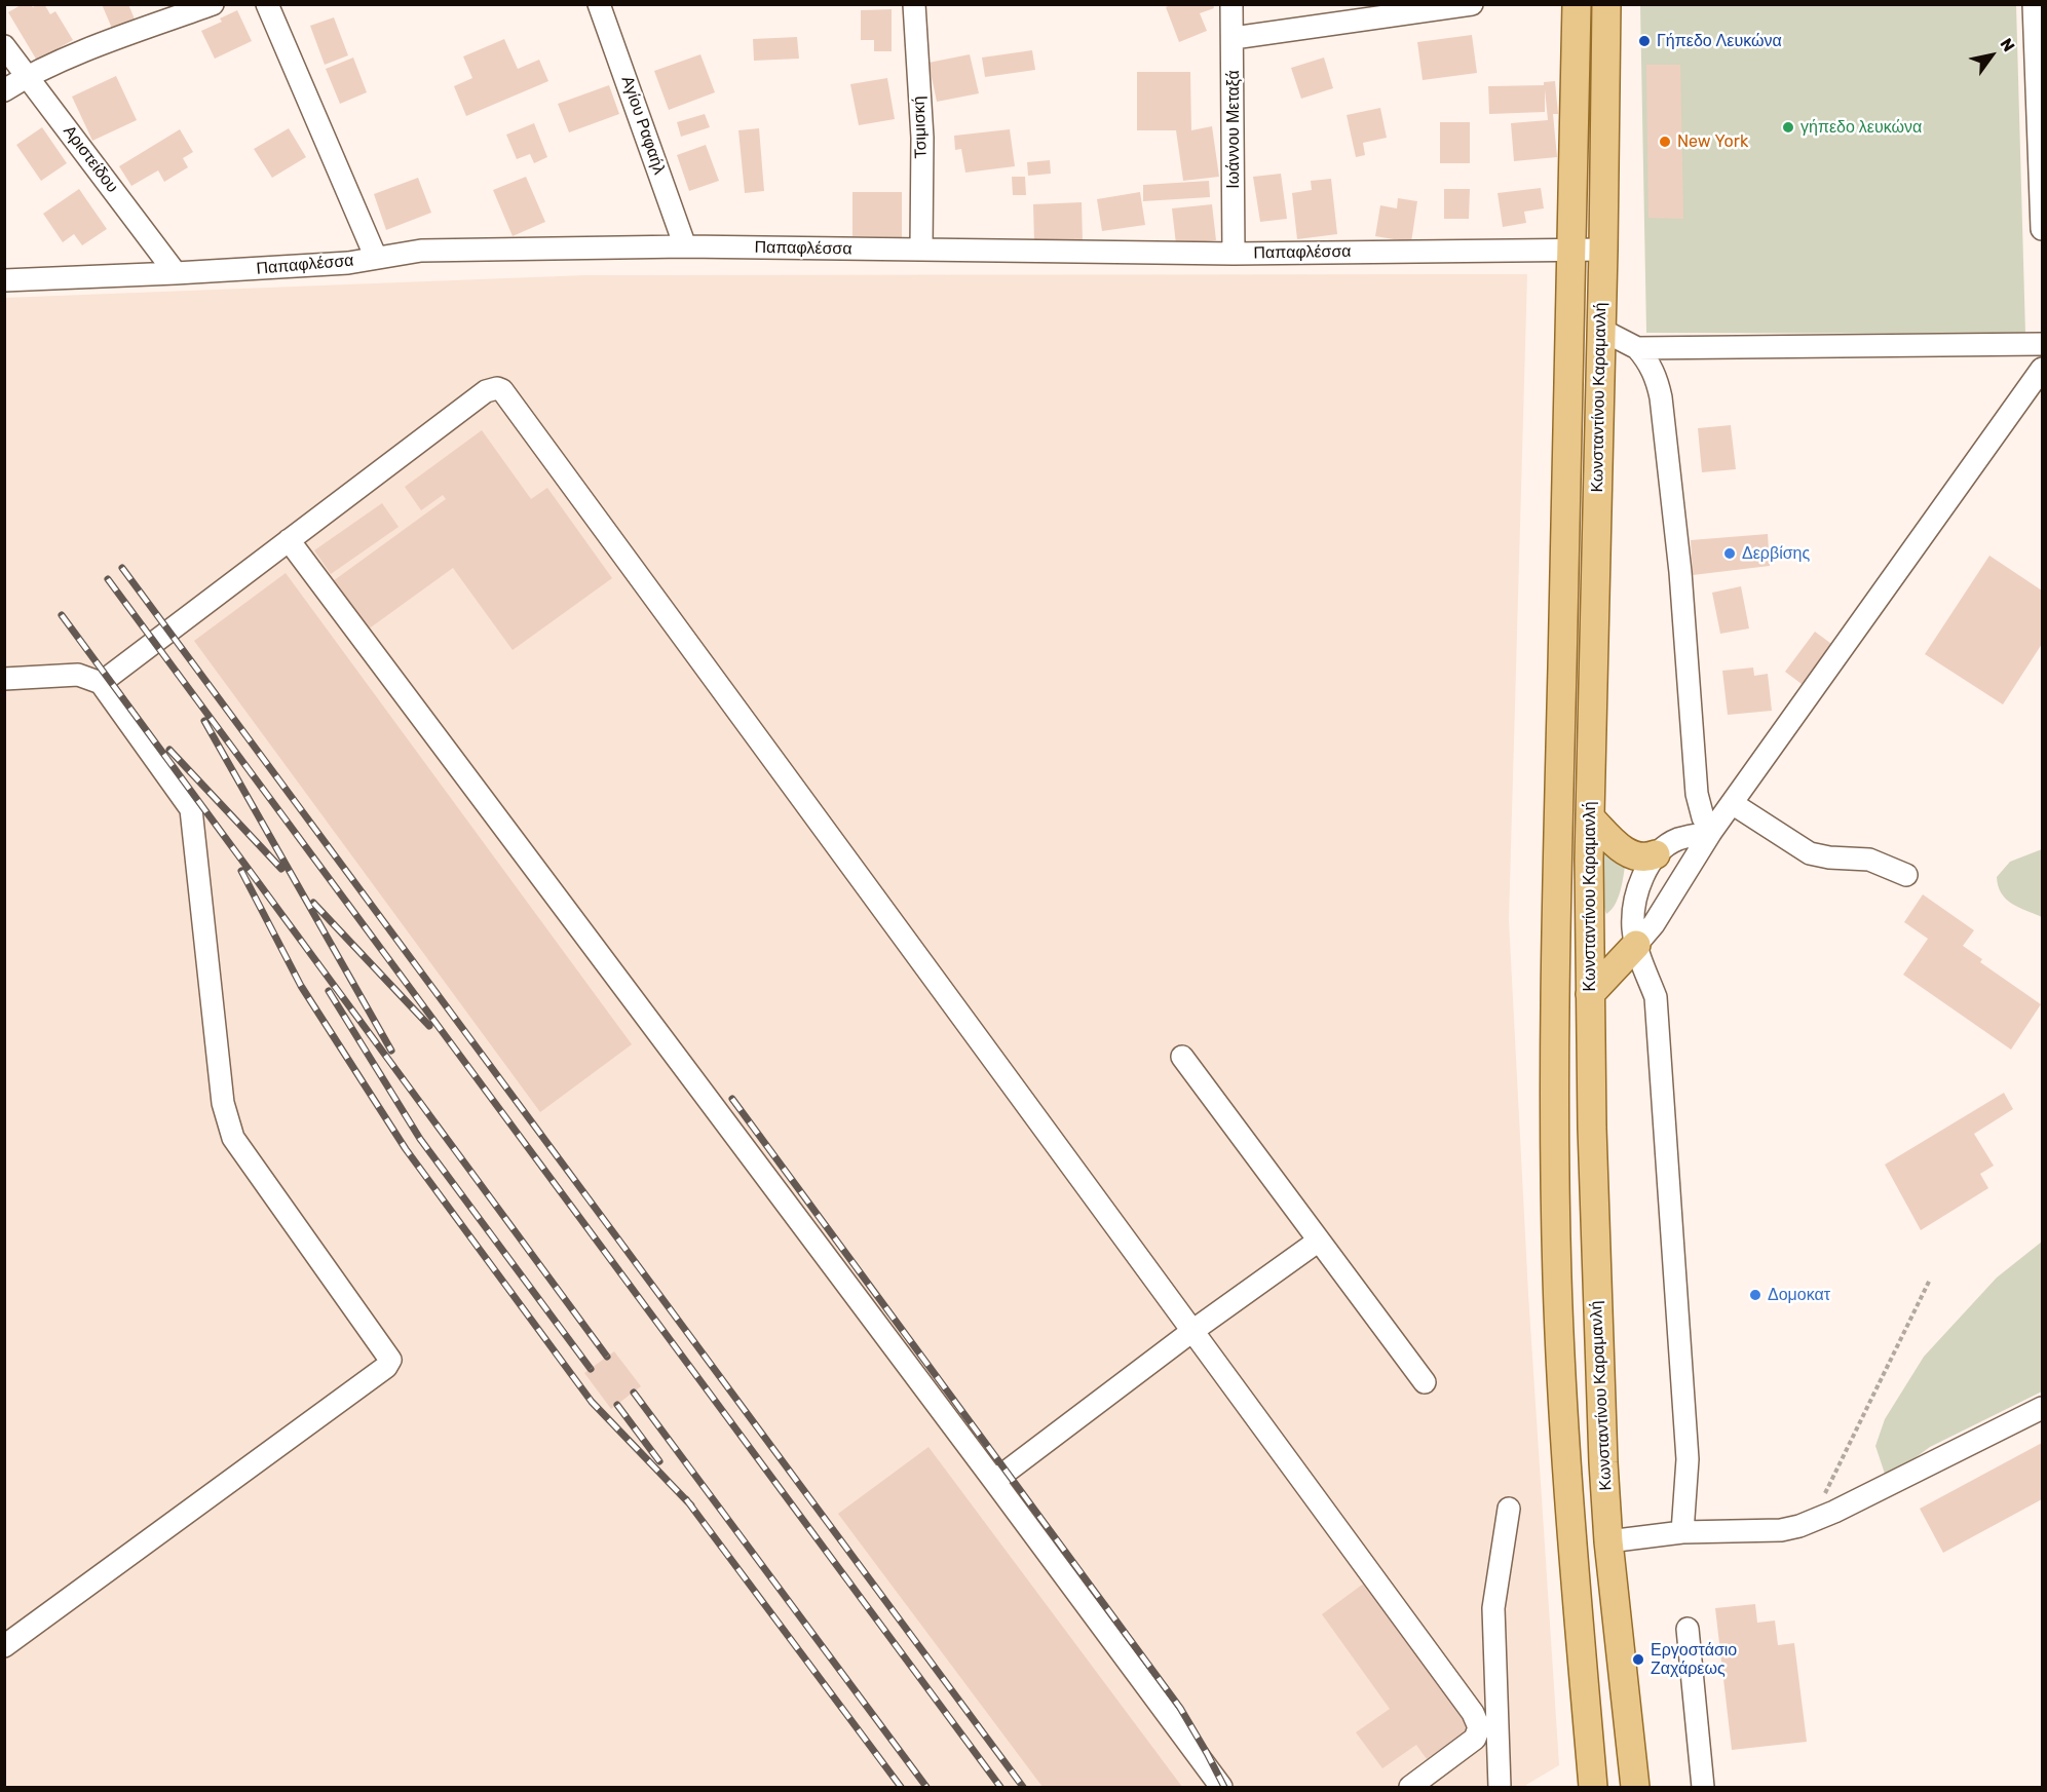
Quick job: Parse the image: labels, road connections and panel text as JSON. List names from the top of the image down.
{
  "streets": {
    "main road": ["Κωνσταντίνου Καραμανλή"],
    "street": [
      "Αγίου Ραφαήλ",
      "Τσιμισκή",
      "Ιωάννου Μεταξά",
      "Αριστείδου",
      "Παπαφλέσσα"
    ]
  },
  "crossings": [
    ["Αγίου Ραφαήλ", "Παπαφλέσσα"],
    ["Τσιμισκή", "Παπαφλέσσα"],
    ["Ιωάννου Μεταξά", "Παπαφλέσσα"],
    ["Αριστείδου", "Παπαφλέσσα"],
    ["Παπαφλέσσα", "Κωνσταντίνου Καραμανλή"]
  ],
  "places": [
    "Γήπεδο Λευκώνα",
    "γήπεδο λευκώνα",
    "New York",
    "Δερβίσης",
    "Δομοκατ",
    "Εργοστάσιο Ζαχάρεως"
  ],
  "north": "top right"
}
